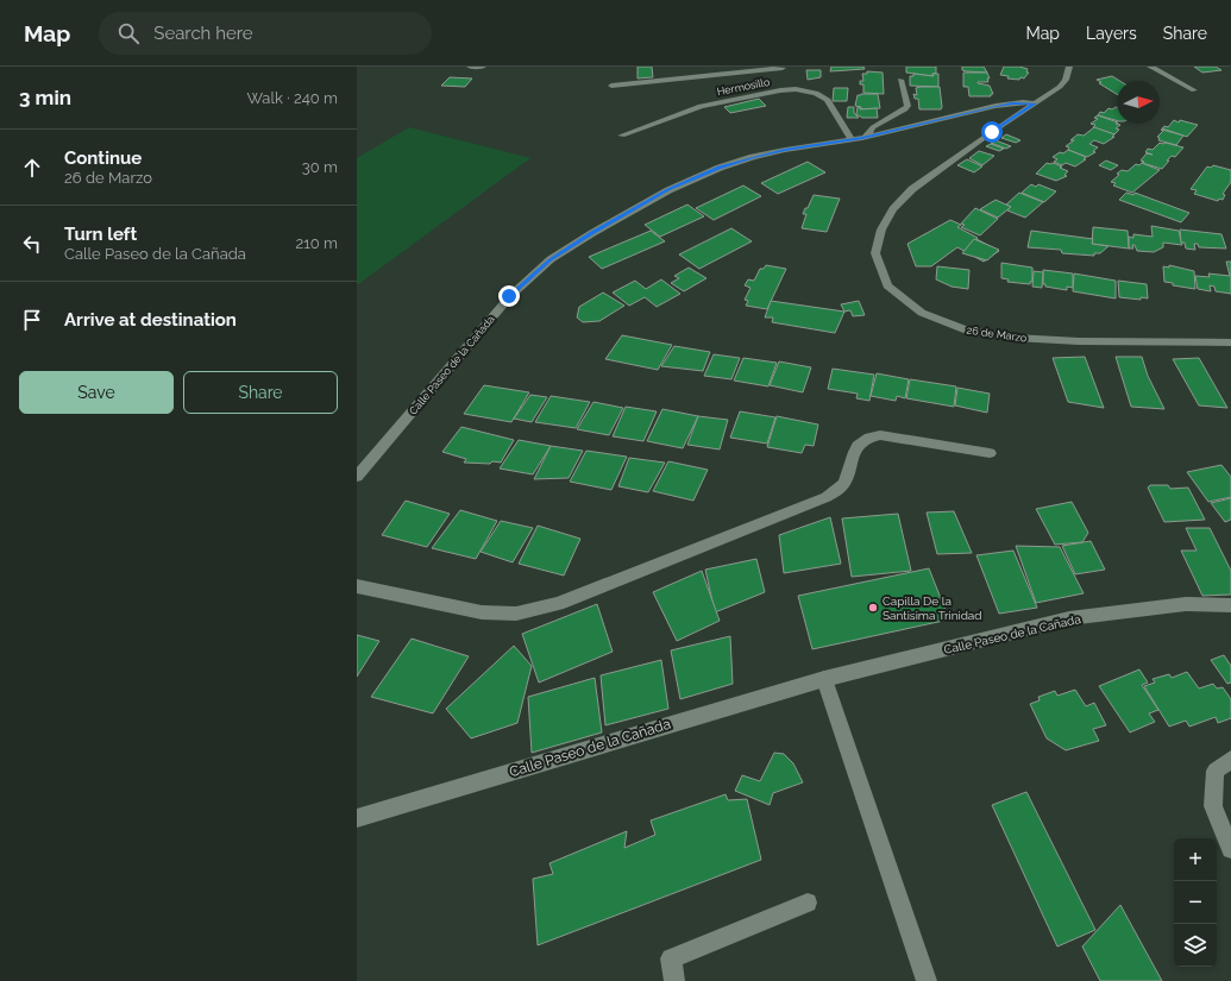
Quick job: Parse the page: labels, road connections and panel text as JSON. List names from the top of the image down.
{
  "streets": {
    "street": ["Hermosillo", "26 de Marzo", "Calle Paseo de la Cañada"]
  },
  "crossings": [
    ["Hermosillo", "Calle Paseo de la Cañada"],
    ["26 de Marzo", "Calle Paseo de la Cañada"]
  ],
  "places": ["Capilla De la Santisima Trinidad"],
  "north": "right",
  "page": {
    "header": "Map",
    "search": "Search here",
    "nav": ["Map", "Layers", "Share"],
    "heading": ["3 min", "Walk · 240 m"],
    "list": [
      ["Continue", "26 de Marzo", "30 m"],
      ["Turn left", "Calle Paseo de la Cañada", "210 m"],
      "Arrive at destination"
    ],
    "buttons": ["Save", "Share"],
    "map_buttons": ["+", "−"]
  }
}
